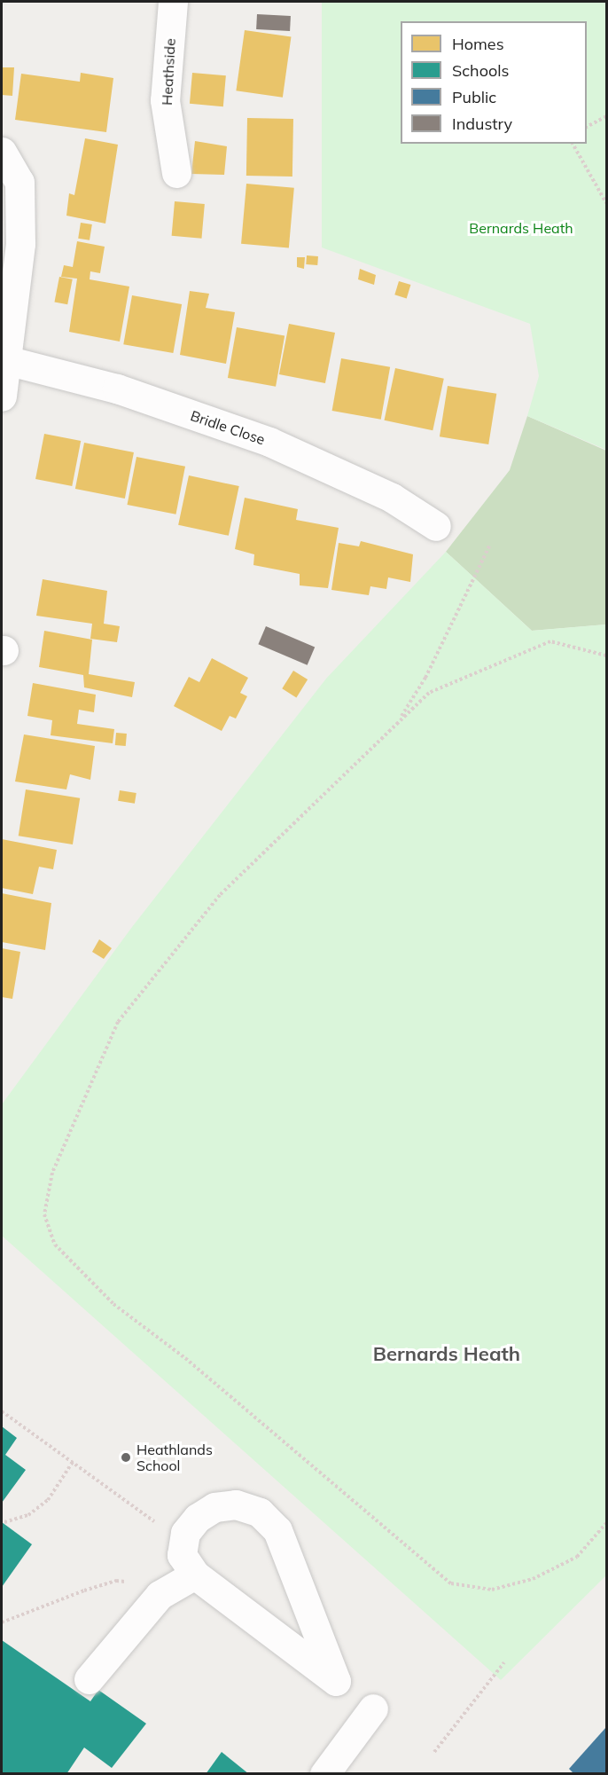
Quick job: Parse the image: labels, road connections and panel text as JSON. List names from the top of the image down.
{
  "streets": {
    "street": ["Heathside", "Bridle Close"]
  },
  "districts": ["Bernards Heath"],
  "parks": ["Bernards Heath"],
  "places": ["Heathlands School"],
  "legend": [
    "Homes",
    "Schools",
    "Public",
    "Industry"
  ]
}
